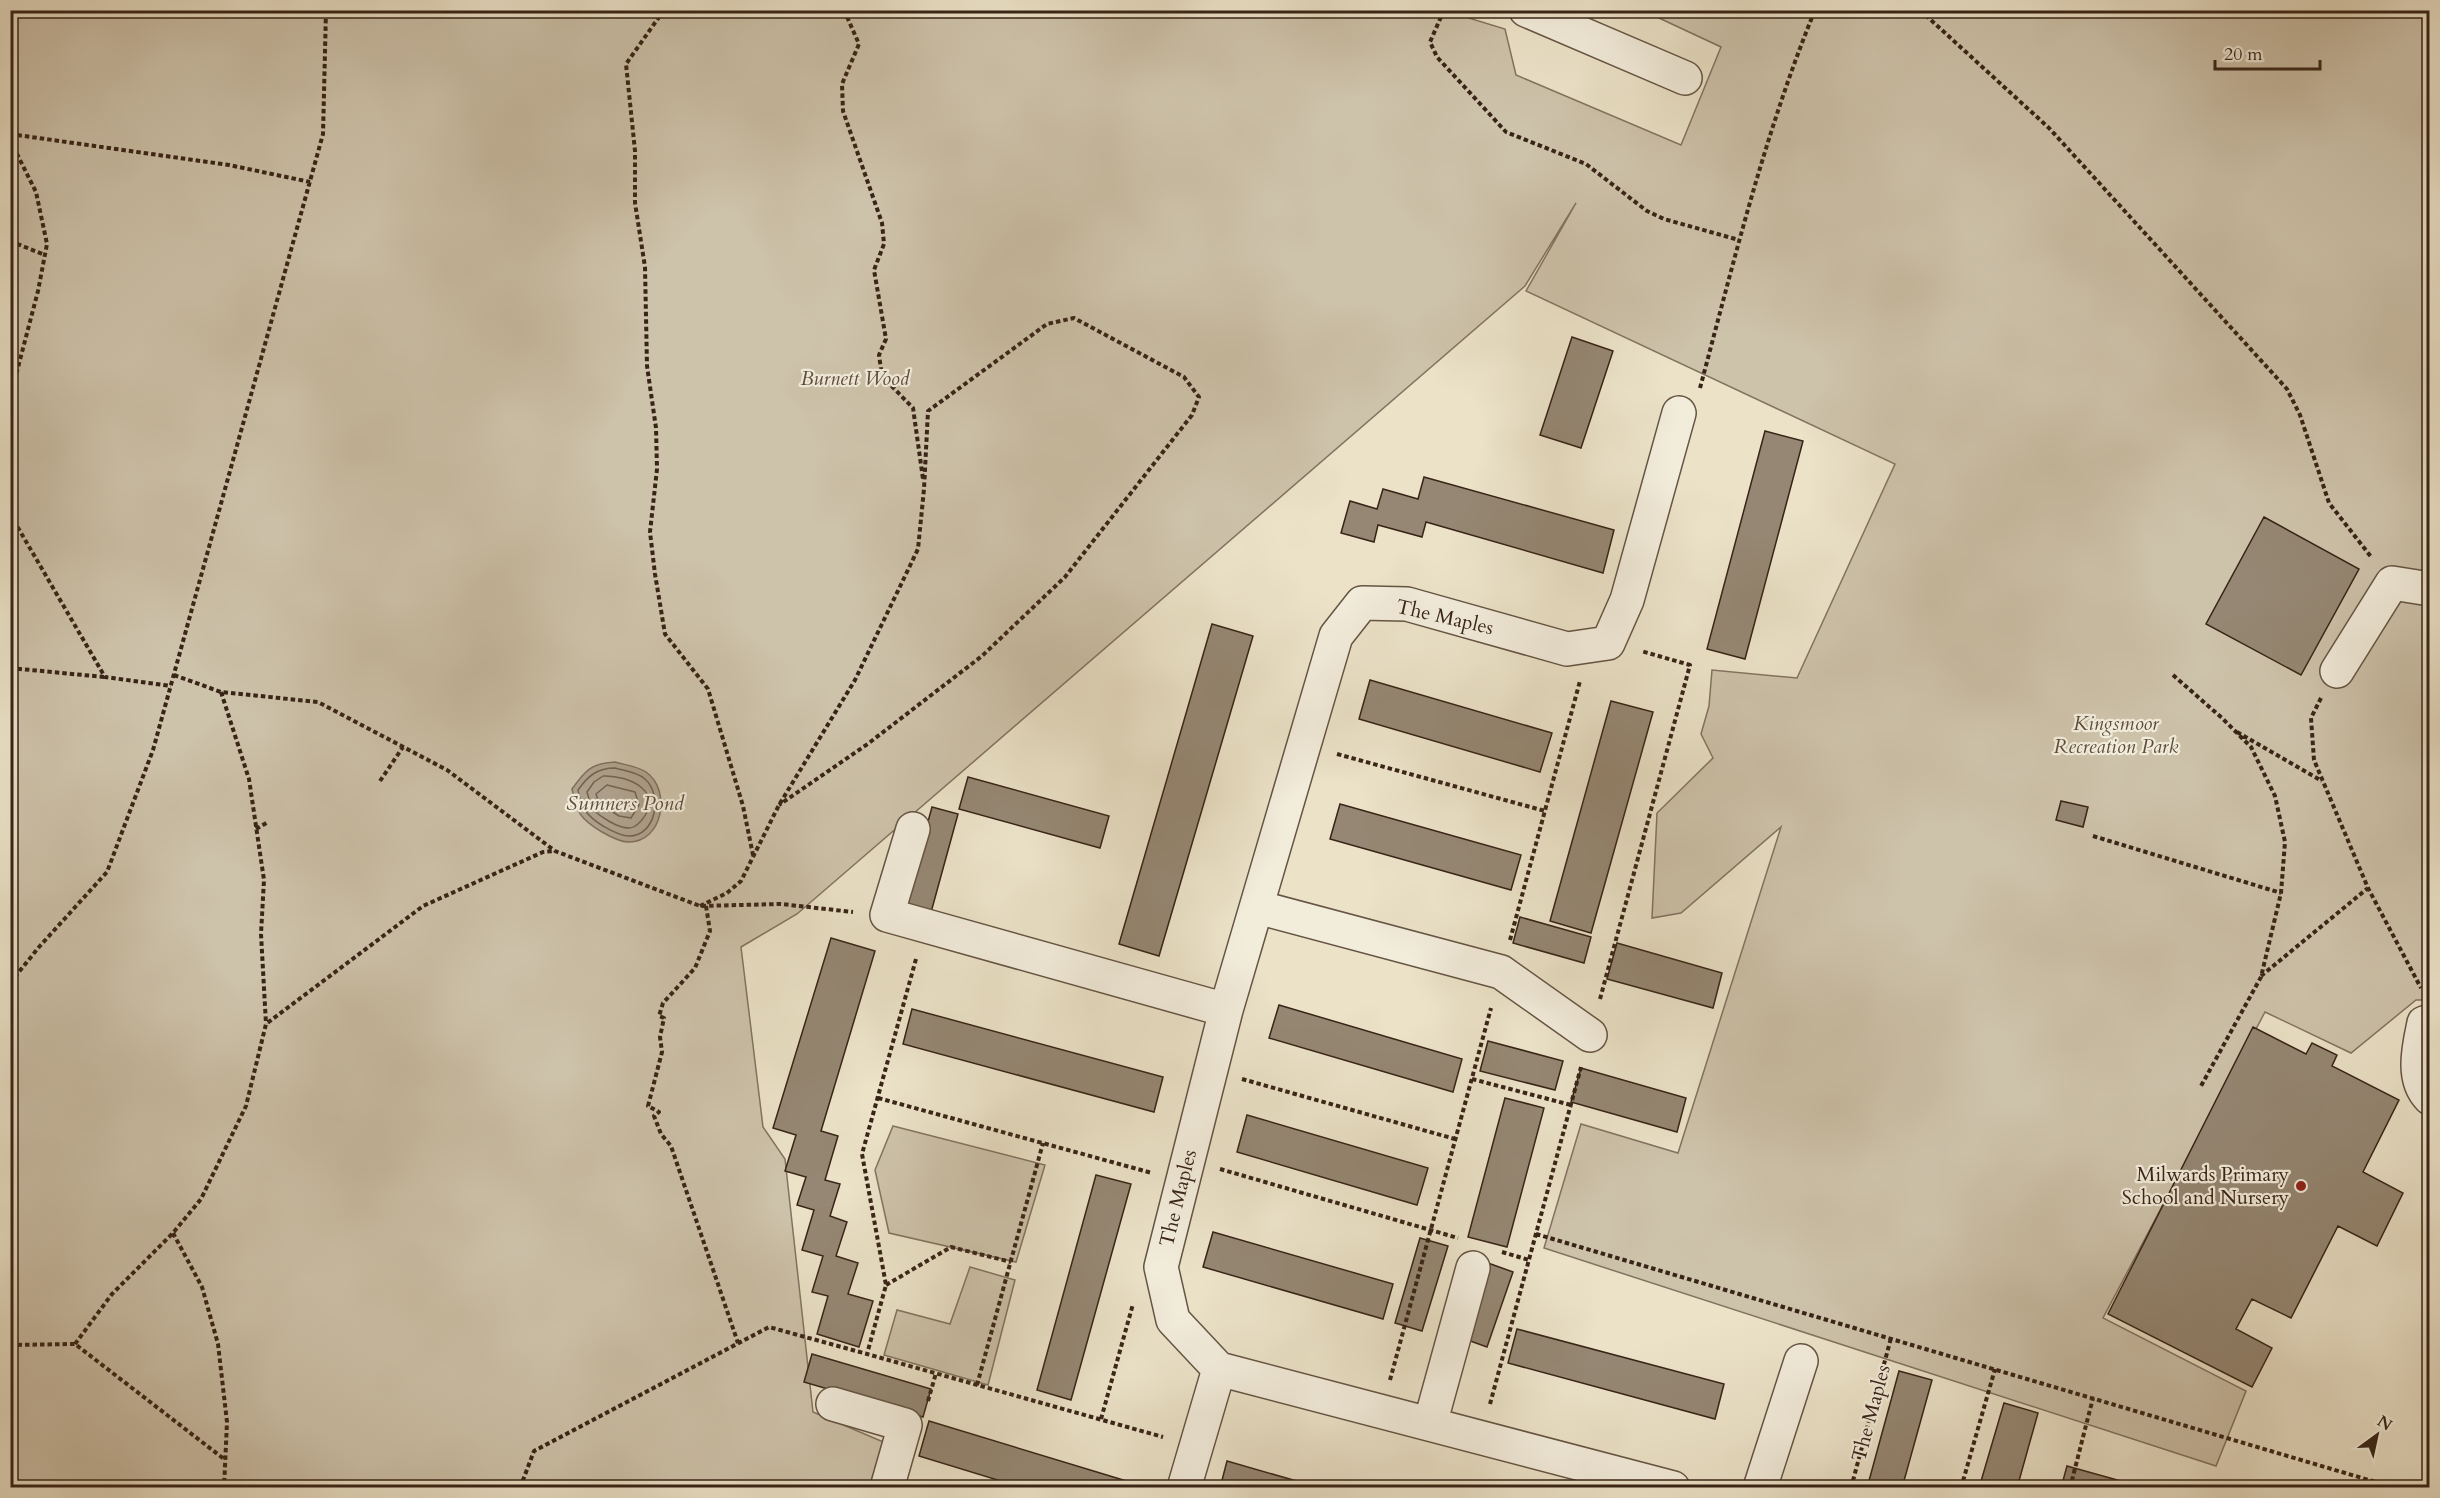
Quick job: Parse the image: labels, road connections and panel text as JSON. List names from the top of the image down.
{
  "streets": {
    "street": ["The Maples"]
  },
  "water": ["Sumners Pond"],
  "parks": ["Burnett Wood", "Kingsmoor Recreation Park"],
  "places": ["Milwards Primary School and Nursery"],
  "scale_bar": "20 m",
  "north": "top right"
}
